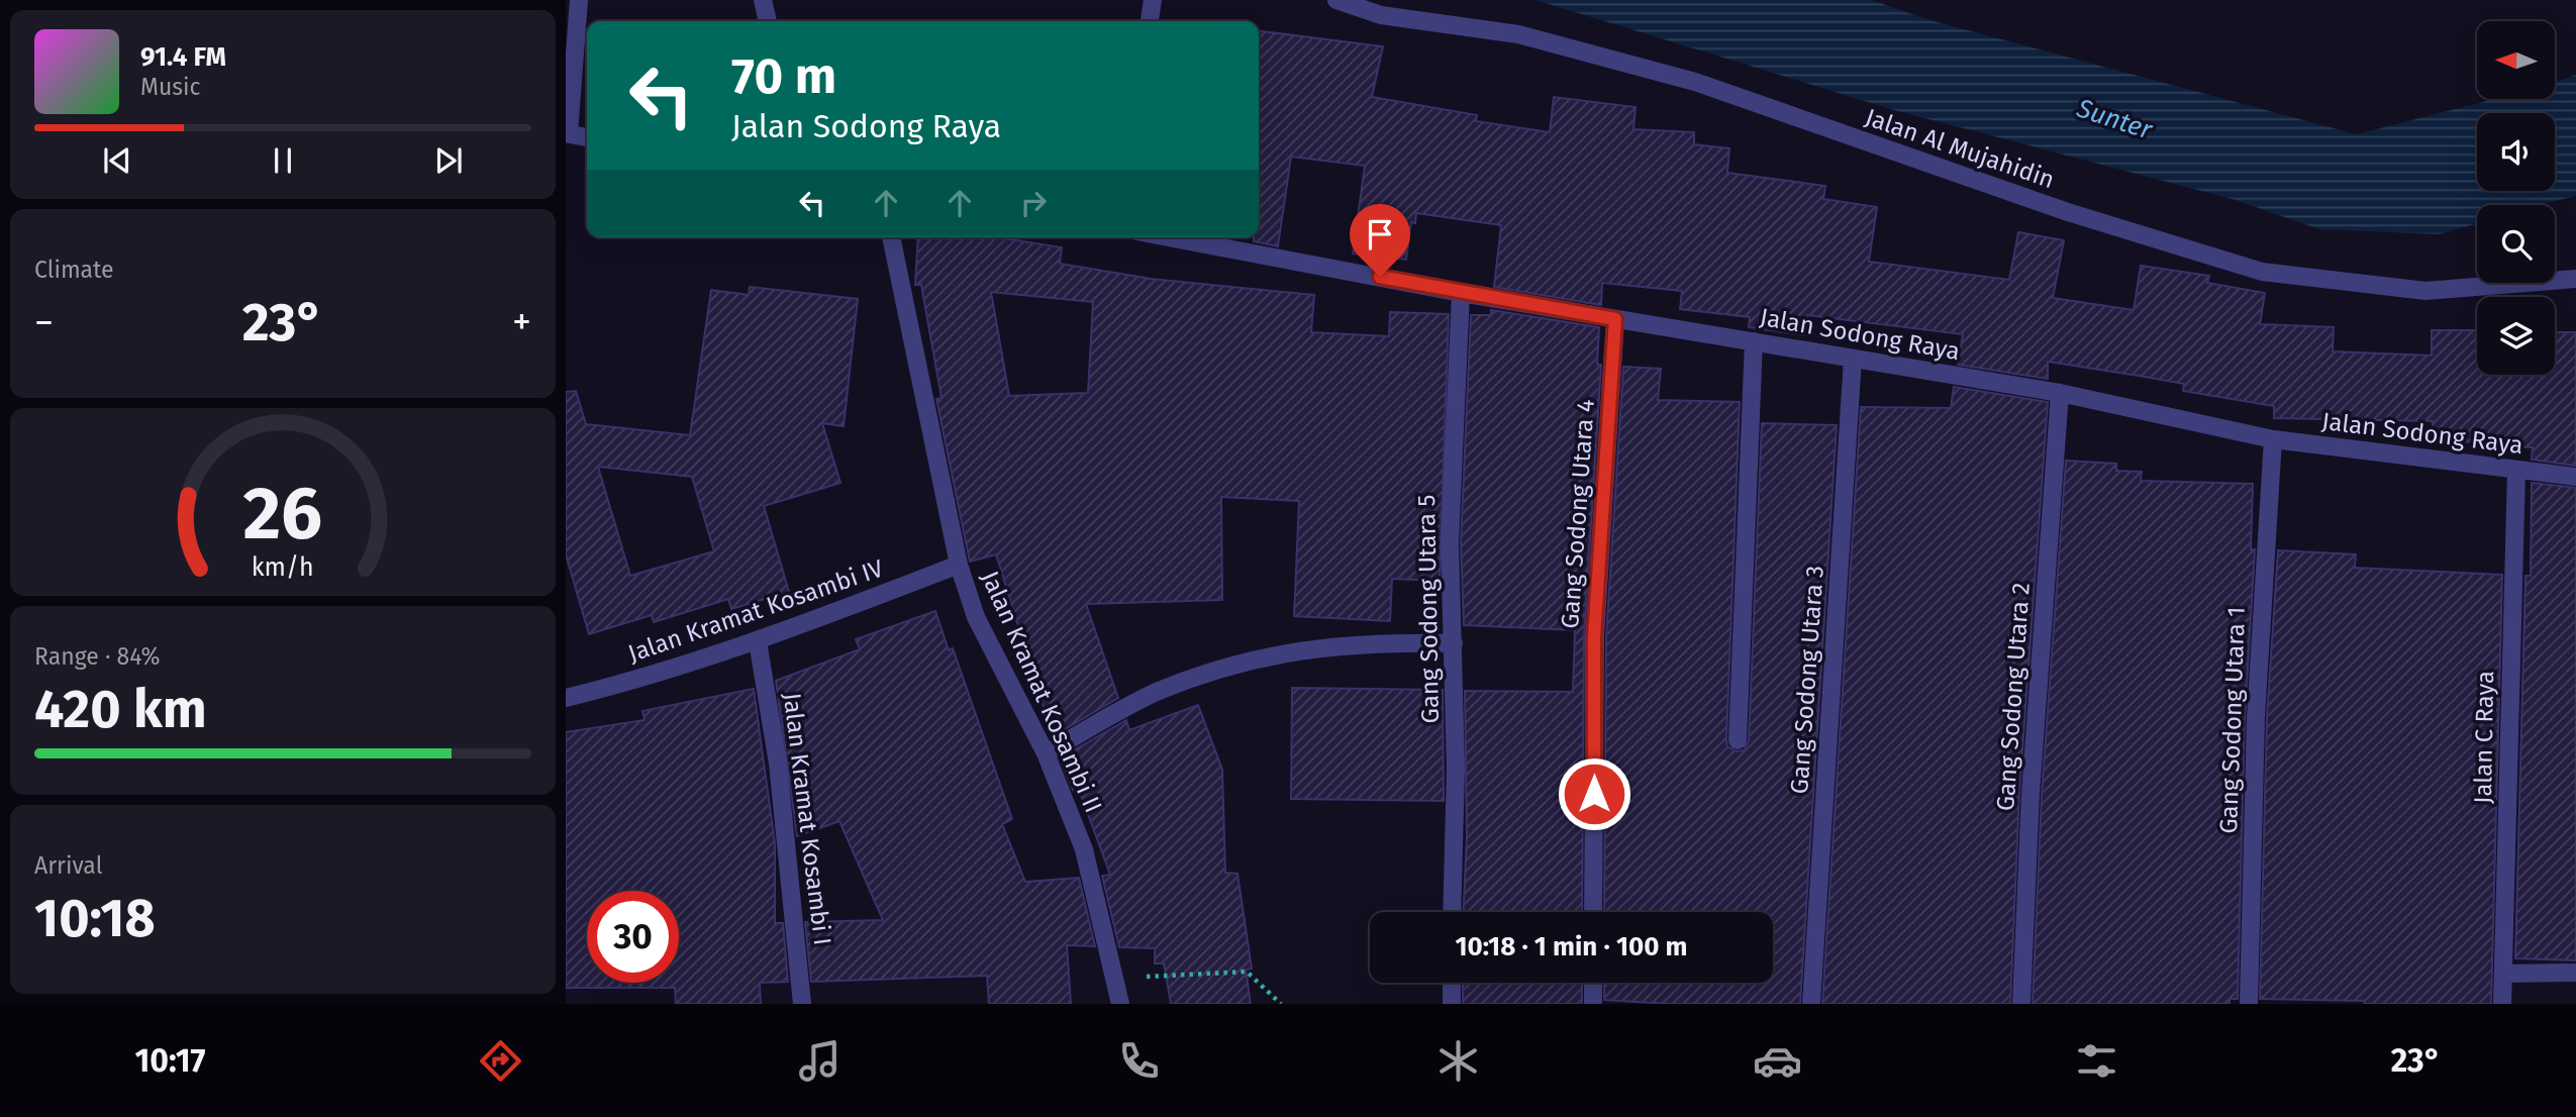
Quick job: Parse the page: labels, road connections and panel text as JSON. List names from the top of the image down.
{
  "streets": {
    "street": [
      "Jalan Al Mujahidin",
      "Jalan Sodong Raya",
      "Gang Sodong Utara 4",
      "Gang Sodong Utara 5",
      "Jalan Kramat Kosambi IV",
      "Gang Sodong Utara 3",
      "Jalan Kramat Kosambi II",
      "Gang Sodong Utara 2",
      "Gang Sodong Utara 1",
      "Jalan C Raya",
      "Jalan Kramat Kosambi I"
    ]
  },
  "crossings": [
    ["Jalan Sodong Raya", "Gang Sodong Utara 4"],
    ["Jalan Sodong Raya", "Gang Sodong Utara 5"],
    ["Jalan Sodong Raya", "Gang Sodong Utara 3"],
    ["Jalan Sodong Raya", "Gang Sodong Utara 2"],
    ["Jalan Sodong Raya", "Gang Sodong Utara 1"],
    ["Jalan Sodong Raya", "Jalan C Raya"],
    ["Jalan Kramat Kosambi IV", "Jalan Kramat Kosambi II"],
    ["Jalan Kramat Kosambi IV", "Jalan Kramat Kosambi I"]
  ],
  "water": ["Sunter"],
  "north": "left",
  "page": {
    "turn": ["70 m", "Jalan Sodong Raya"],
    "song": ["91.4 FM", "Music"],
    "tile": [
      "Climate",
      ["Range · 84%", "420 km"],
      ["Arrival", "10:18"]
    ],
    "heat": ["−", "23°", "+"],
    "limit": "30",
    "trip": "10:18 · 1 min · 100 m",
    "tabs": ["10:17", "23°"],
    "gauge": ["26", "km/h"]
  }
}
